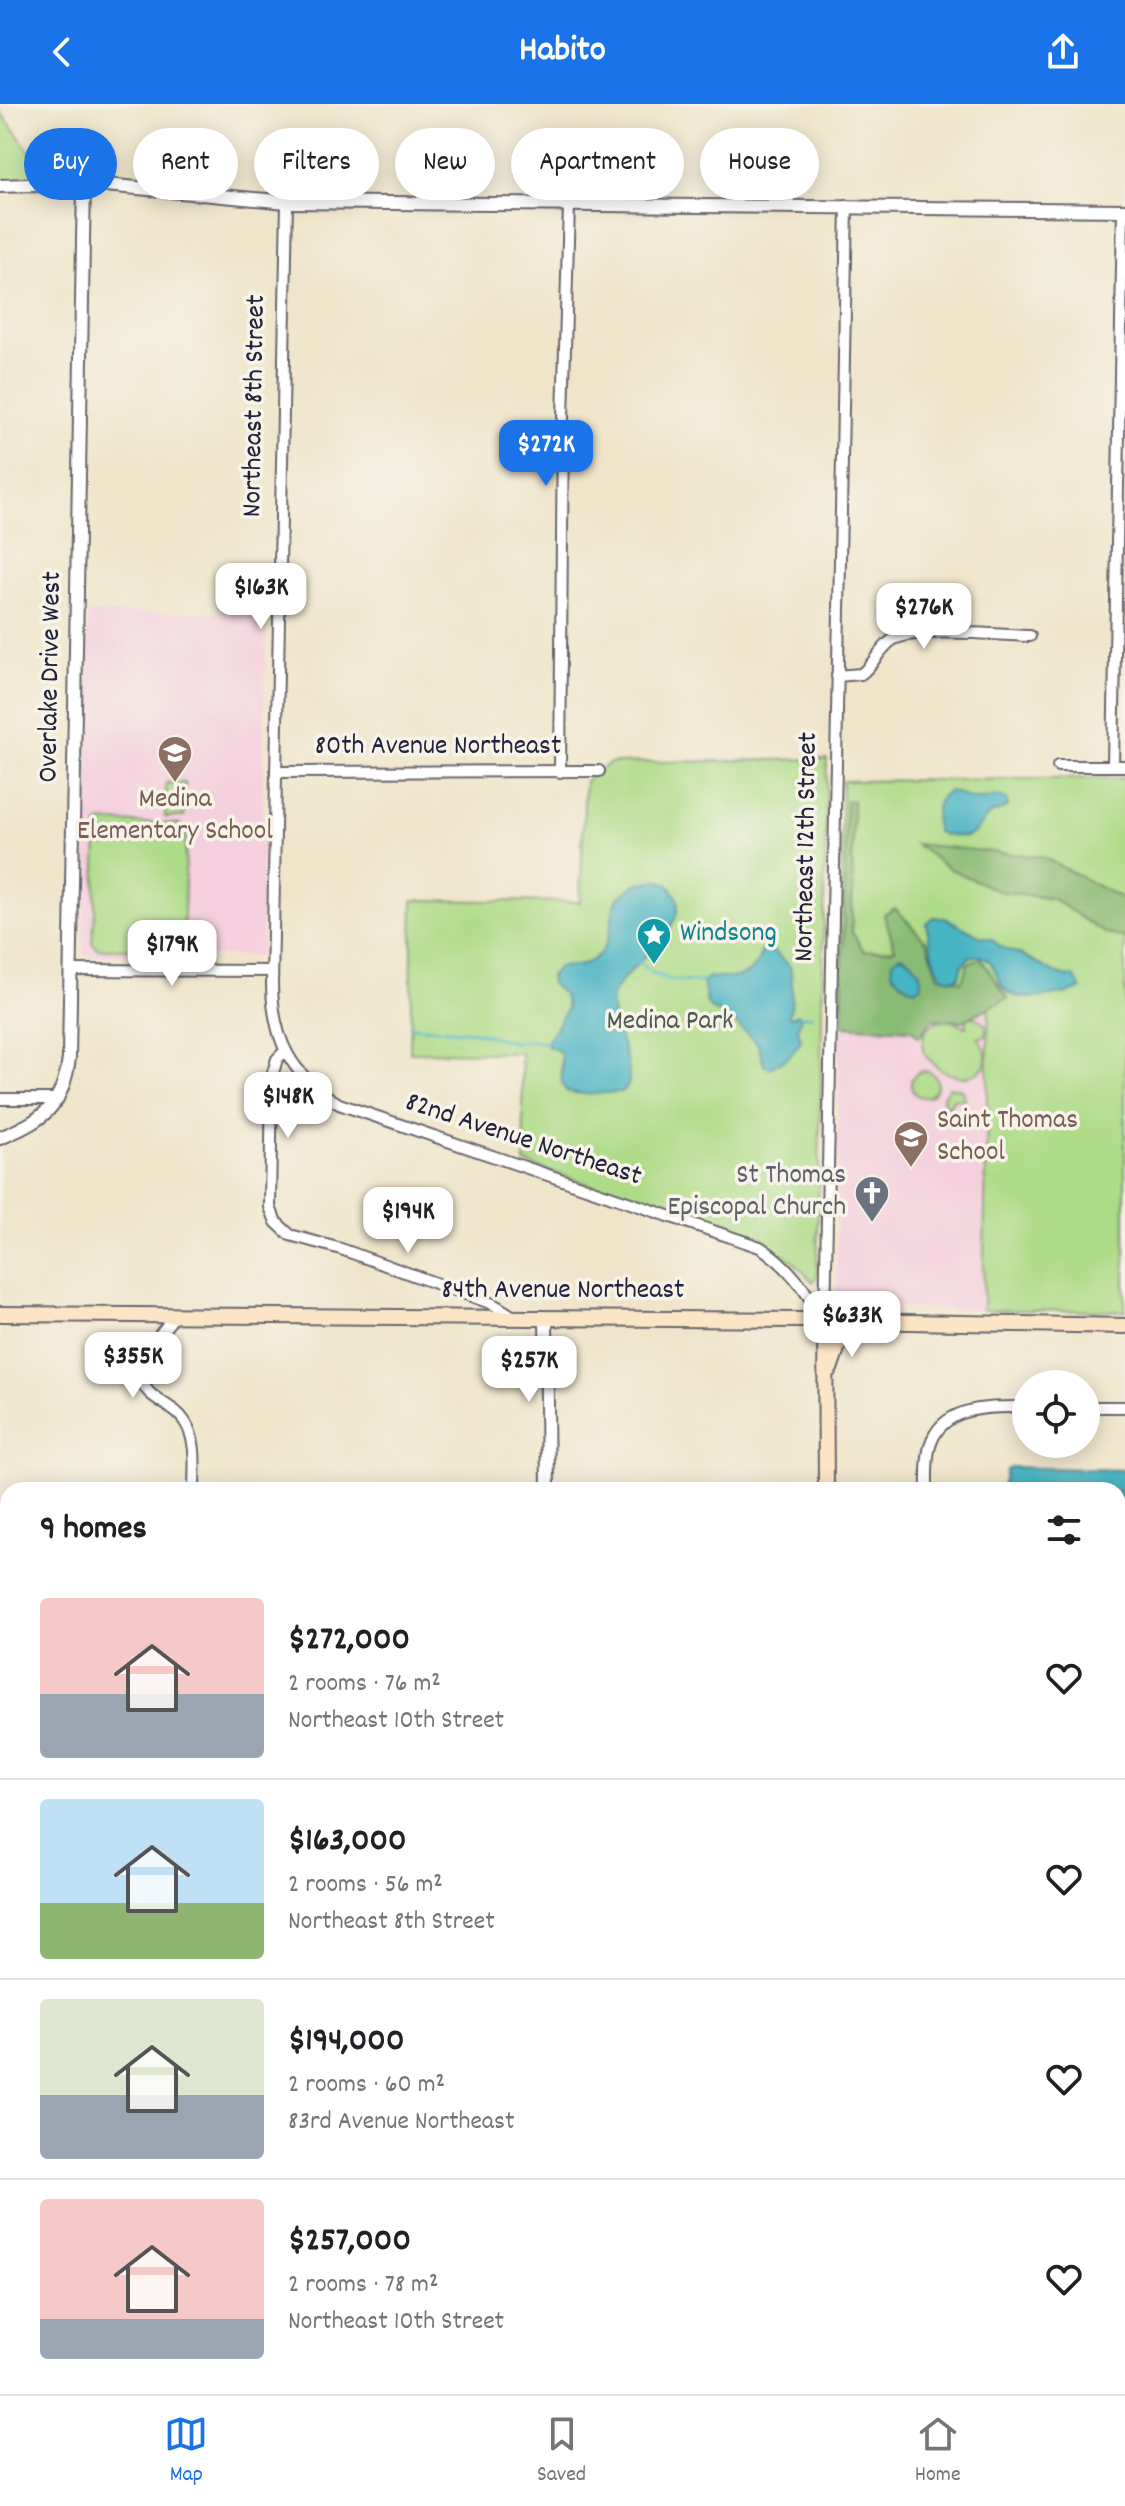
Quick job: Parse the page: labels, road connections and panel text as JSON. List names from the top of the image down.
{
  "streets": {
    "main road": ["Northeast 12th Street", "84th Avenue Northeast"],
    "street": [
      "Northeast 8th Street",
      "Overlake Drive West",
      "80th Avenue Northeast",
      "82nd Avenue Northeast"
    ]
  },
  "crossings": [
    ["Northeast 8th Street", "80th Avenue Northeast"],
    ["Northeast 8th Street", "82nd Avenue Northeast"],
    ["Northeast 12th Street", "82nd Avenue Northeast"],
    ["Northeast 12th Street", "84th Avenue Northeast"],
    ["82nd Avenue Northeast", "84th Avenue Northeast"]
  ],
  "parks": ["Medina Park"],
  "places": {
    "school or university": ["Medina Elementary School", "Saint Thomas School"],
    "place": ["Windsong"],
    "church": ["St Thomas Episcopal Church"]
  },
  "page": {
    "header": "Habito",
    "chip": [
      "Buy",
      "Rent",
      "Filters",
      "New",
      "Apartment",
      "House"
    ],
    "price": [
      "$272K",
      "$163K",
      "$276K",
      "$179K",
      "$148K",
      "$194K",
      "$633K",
      "$355K",
      "$257K"
    ],
    "heading": "9 homes",
    "list": [
      {
        "name": "$272,000",
        "note": "2 rooms · 76 m² · Northeast 10th Street"
      },
      {
        "name": "$163,000",
        "note": "2 rooms · 56 m² · Northeast 8th Street"
      },
      {
        "name": "$194,000",
        "note": "2 rooms · 60 m² · 83rd Avenue Northeast"
      },
      {
        "name": "$257,000",
        "note": "2 rooms · 78 m² · Northeast 10th Street"
      }
    ],
    "tabs": ["Map", "Saved", "Home"]
  }
}
